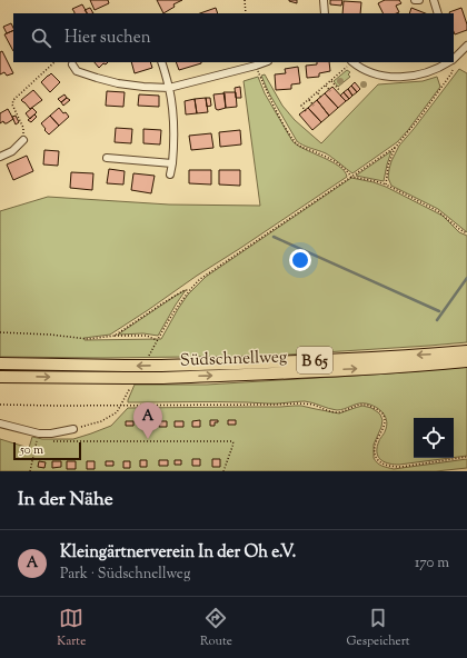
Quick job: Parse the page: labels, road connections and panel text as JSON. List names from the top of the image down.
{
  "streets": {
    "highway": ["Südschnellweg", "B 65"]
  },
  "scale_bar": "50 m",
  "page": {
    "search": "Hier suchen",
    "pins": "A",
    "scale": "50 m",
    "heading": "In der Nähe",
    "list": [
      {
        "mark": "A",
        "name": "Kleingärtnerverein In der Oh e.V.",
        "note": "Park · Südschnellweg",
        "value": "170 m"
      }
    ],
    "nav": ["Karte", "Route", "Gespeichert"]
  }
}
